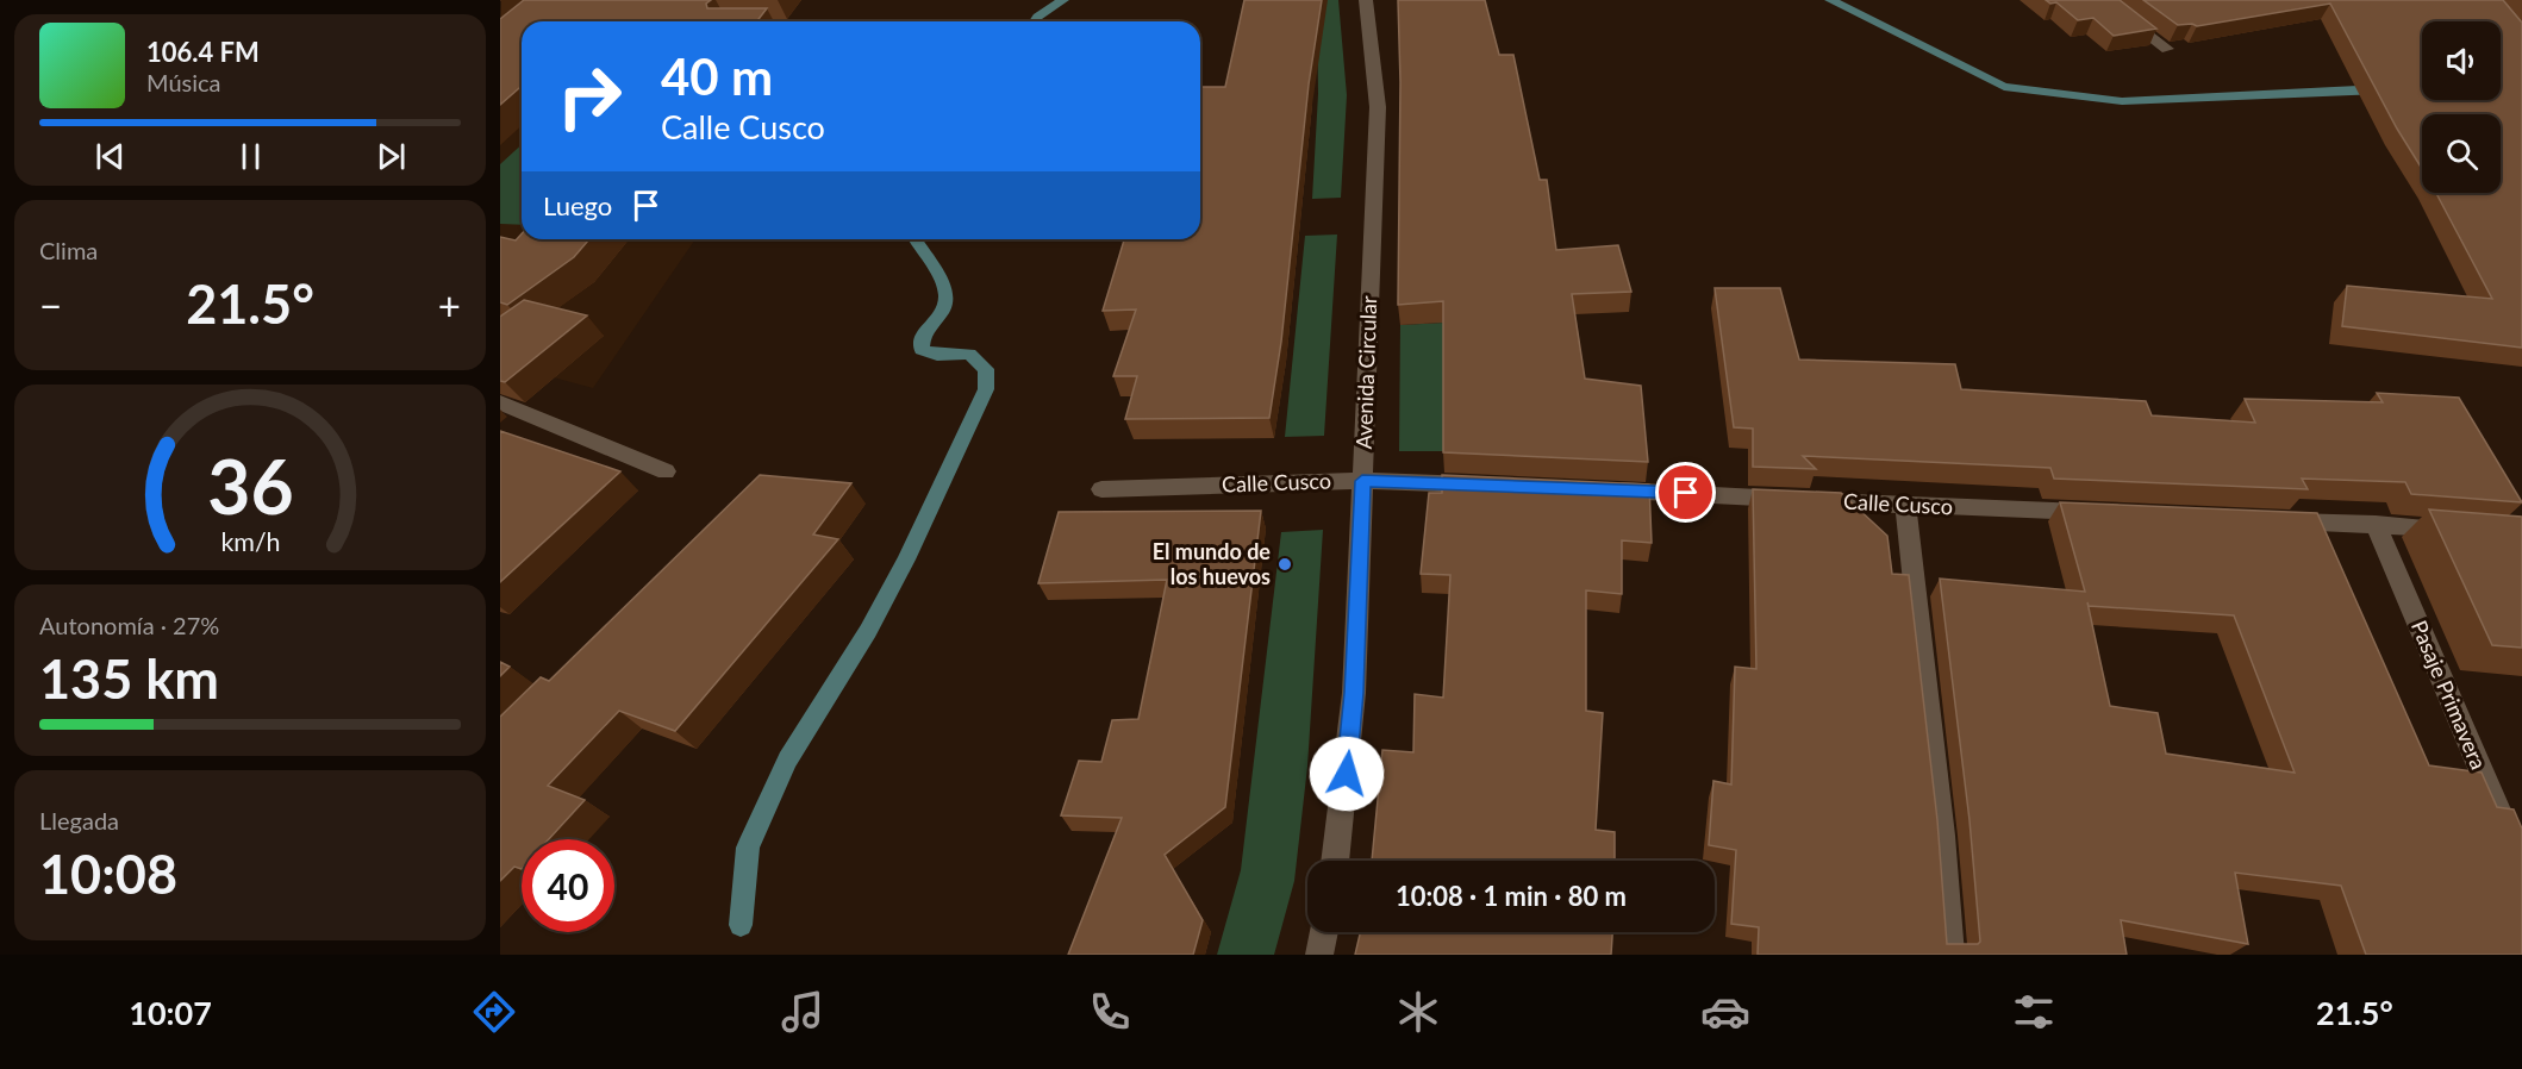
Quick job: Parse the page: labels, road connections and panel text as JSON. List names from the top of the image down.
{
  "streets": {
    "street": ["Avenida Circular", "Calle Cusco", "Pasaje Primavera"]
  },
  "crossings": [
    ["Avenida Circular", "Calle Cusco"]
  ],
  "places": ["El mundo de los huevos"],
  "page": {
    "turn": ["40 m", "Calle Cusco"],
    "song": ["106.4 FM", "Música"],
    "then": "Luego",
    "tile": [
      "Clima",
      ["Autonomía · 27%", "135 km"],
      ["Llegada", "10:08"]
    ],
    "heat": ["−", "21.5°", "+"],
    "limit": "40",
    "trip": "10:08 · 1 min · 80 m",
    "tabs": ["10:07", "21.5°"],
    "gauge": ["36", "km/h"]
  }
}
